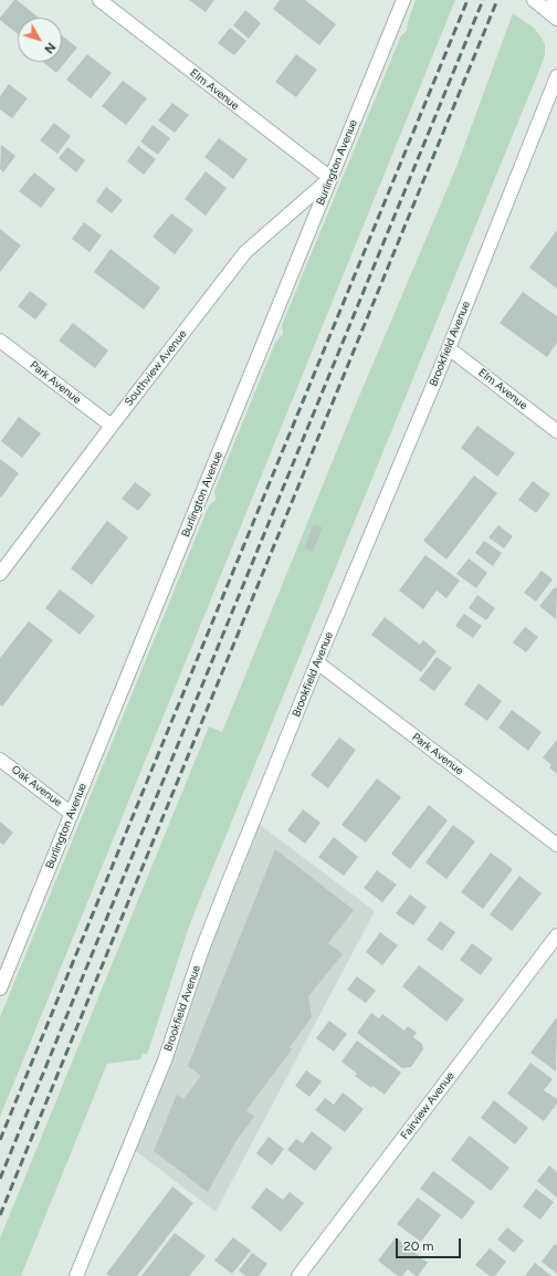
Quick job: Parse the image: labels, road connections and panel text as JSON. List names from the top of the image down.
{
  "streets": {
    "street": [
      "Elm Avenue",
      "Burlington Avenue",
      "Brookfield Avenue",
      "Southview Avenue",
      "Park Avenue",
      "Oak Avenue",
      "Fairview Avenue"
    ]
  },
  "crossings": [
    ["Elm Avenue", "Burlington Avenue"],
    ["Elm Avenue", "Brookfield Avenue"],
    ["Elm Avenue", "Southview Avenue"],
    ["Burlington Avenue", "Southview Avenue"],
    ["Burlington Avenue", "Oak Avenue"],
    ["Brookfield Avenue", "Park Avenue"],
    ["Southview Avenue", "Park Avenue"]
  ],
  "scale_bar": "20 m",
  "north": "bottom right"
}
